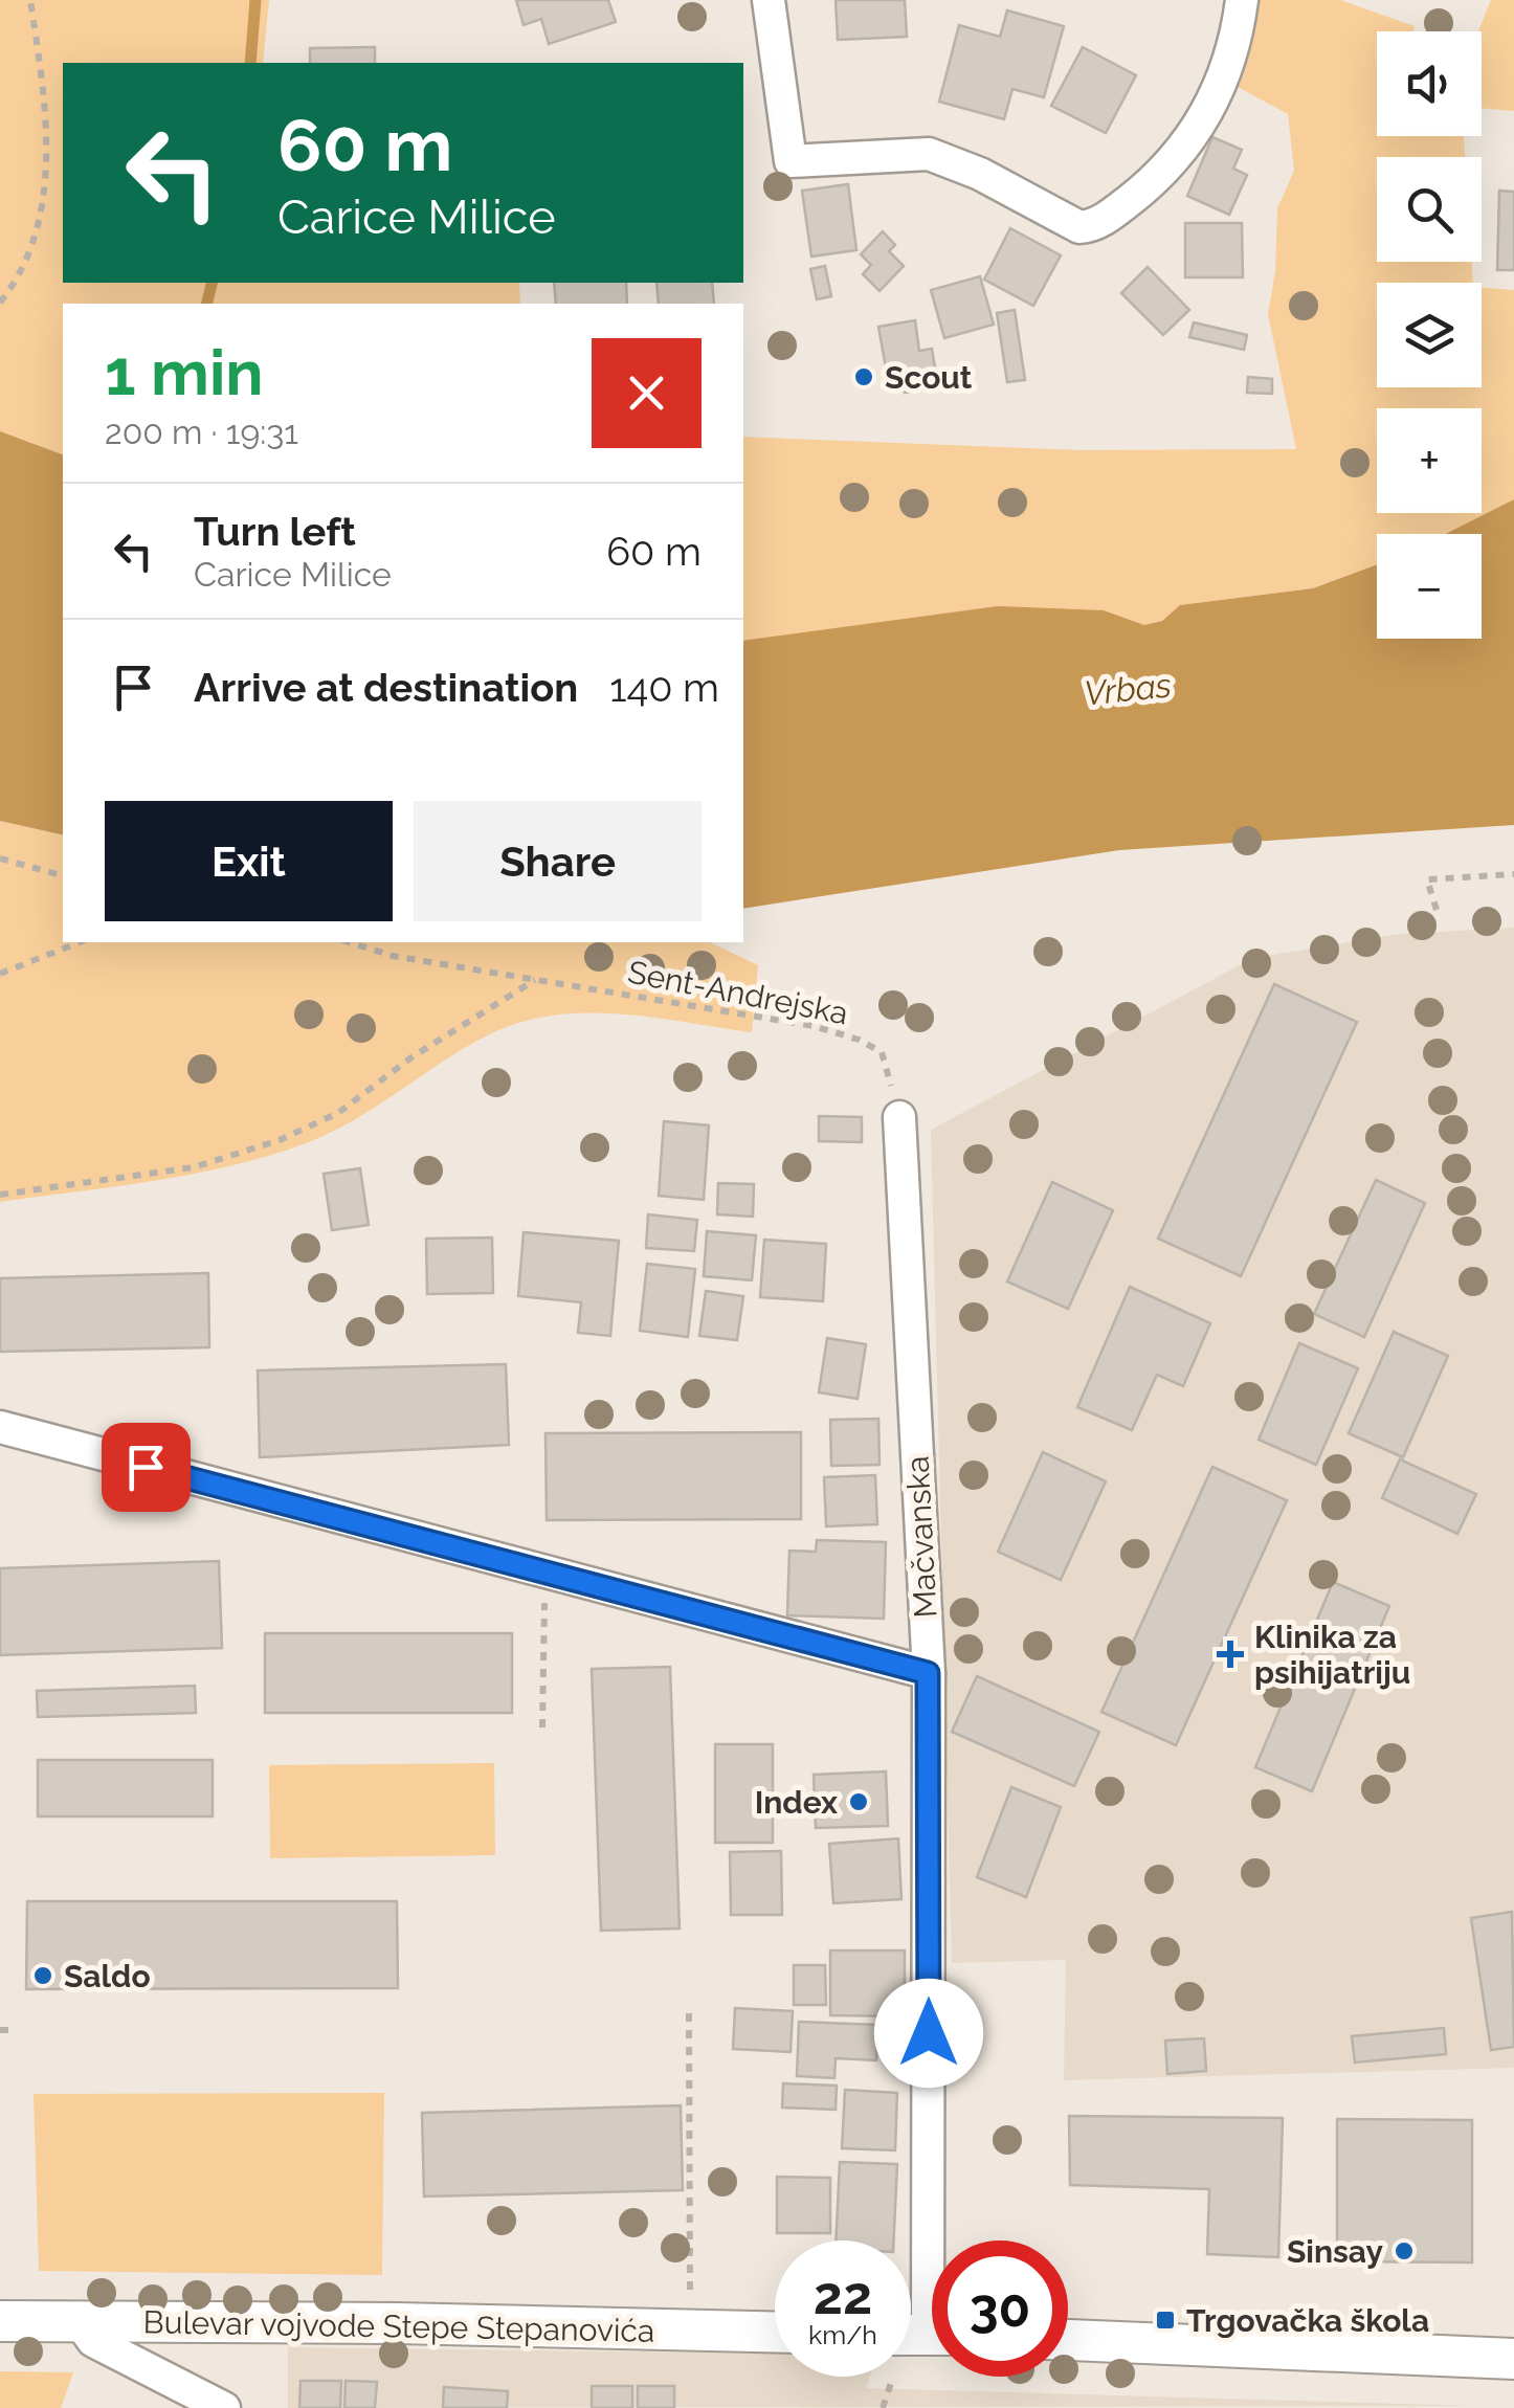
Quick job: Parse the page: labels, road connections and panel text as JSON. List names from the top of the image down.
{
  "streets": {
    "street": ["Mačvanska", "Bulevar vojvode Stepe Stepanovića"],
    "path": ["Sent-Andrejska"]
  },
  "crossings": [
    ["Sent-Andrejska", "Mačvanska"]
  ],
  "water": ["Vrbas"],
  "places": {
    "other": [
      "Scout",
      "Index",
      "Saldo",
      "Sinsay"
    ],
    "health": ["Klinika za psihijatriju"],
    "transit": ["Trgovačka škola"]
  },
  "page": {
    "map_buttons": ["+", "−"],
    "turn": ["60 m", "Carice Milice"],
    "heading": ["1 min", "200 m · 19:31"],
    "list": [
      {
        "name": "Turn left",
        "note": "Carice Milice",
        "value": "60 m"
      },
      {
        "name": "Arrive at destination",
        "value": "140 m"
      }
    ],
    "buttons": ["Exit", "Share"],
    "speed": "22 km/h",
    "limit": "30"
  }
}
